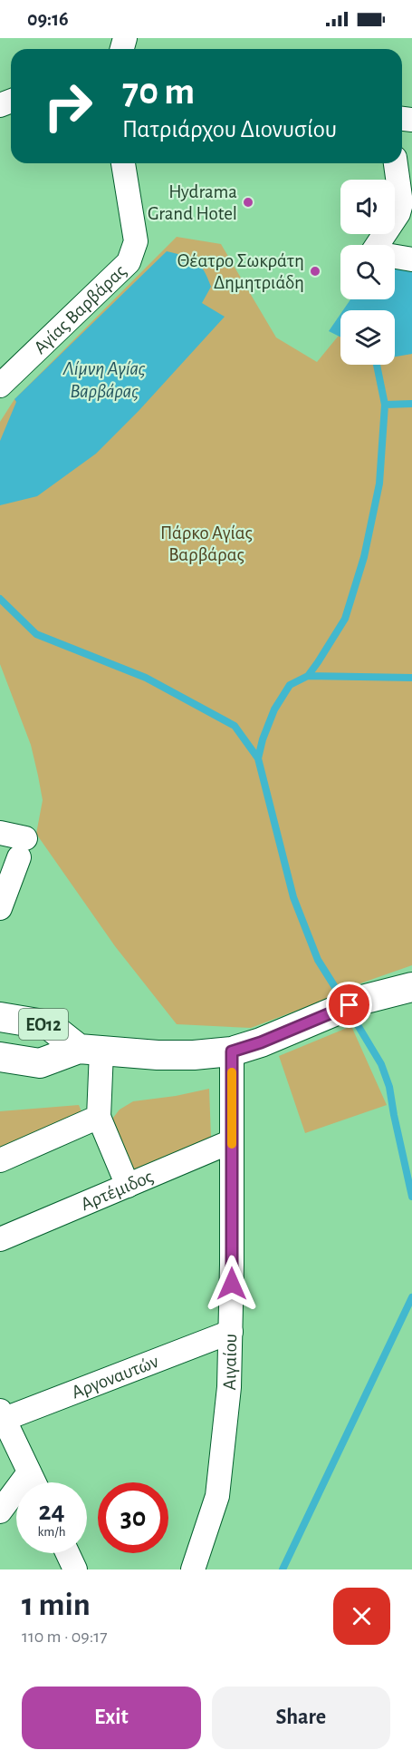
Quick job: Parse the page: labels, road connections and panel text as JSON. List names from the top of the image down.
{
  "streets": {
    "main road": ["ΕΟ12"],
    "street": [
      "Αγίας Βαρβάρας",
      "Αρτέμιδος",
      "Αιγαίου",
      "Αργοναυτών"
    ]
  },
  "crossings": [
    ["ΕΟ12", "Αιγαίου"],
    ["Αρτέμιδος", "Αιγαίου"],
    ["Αιγαίου", "Αργοναυτών"]
  ],
  "water": ["Λίμνη Αγίας Βαρβάρας"],
  "parks": ["Πάρκο Αγίας Βαρβάρας"],
  "places": ["Hydrama Grand Hotel", "Θέατρο Σωκράτη Δημητριάδη"],
  "page": {
    "status": "09:16",
    "turn": ["70 m", "Πατριάρχου Διονυσίου"],
    "speed": "24 km/h",
    "limit": "30",
    "heading": ["1 min", "110 m · 09:17"],
    "buttons": ["Exit", "Share"]
  }
}
